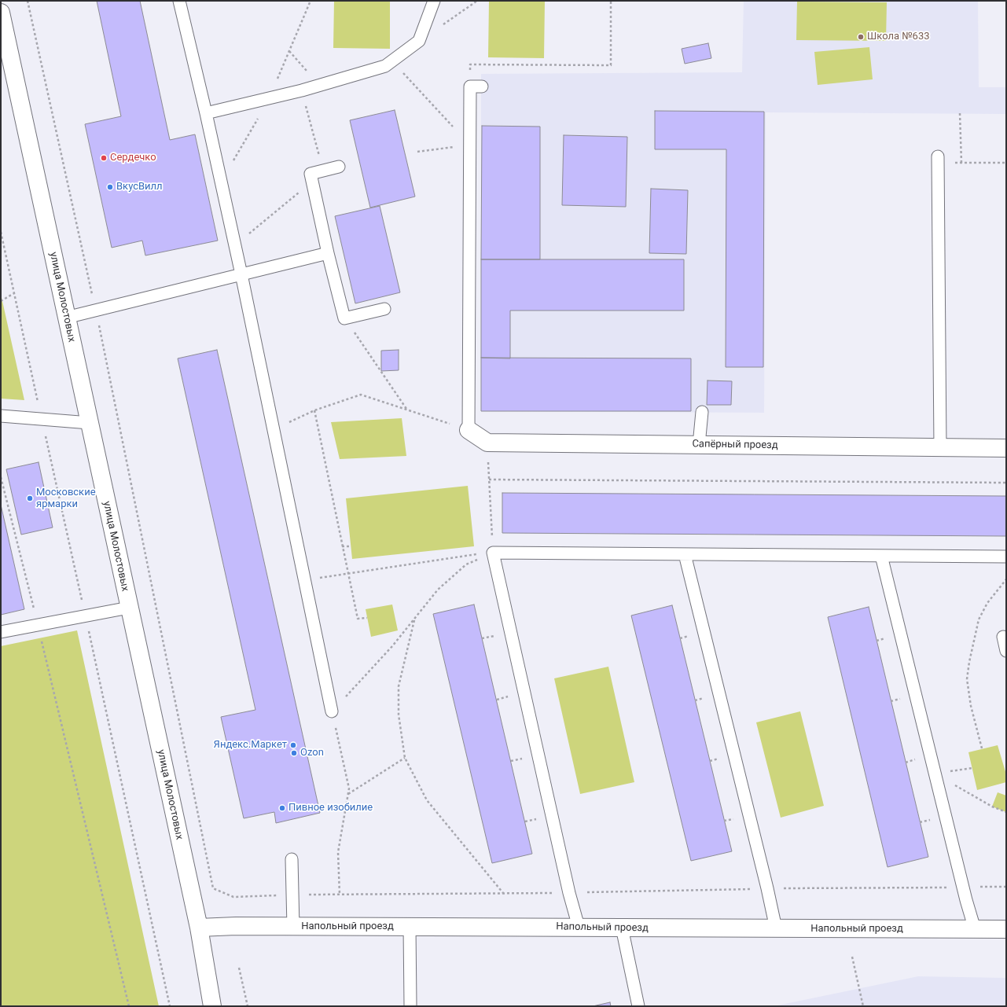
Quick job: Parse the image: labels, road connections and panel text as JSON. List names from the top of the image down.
{
  "streets": {
    "street": ["улица Молостовых", "Сапёрный проезд", "Напольный проезд"]
  },
  "crossings": [
    ["улица Молостовых", "Напольный проезд"]
  ],
  "places": [
    "Школа №633",
    "Сердечко",
    "ВкусВилл",
    "Московские ярмарки",
    "Яндекс.Маркет",
    "Ozon",
    "Пивное изобилие"
  ]
}
